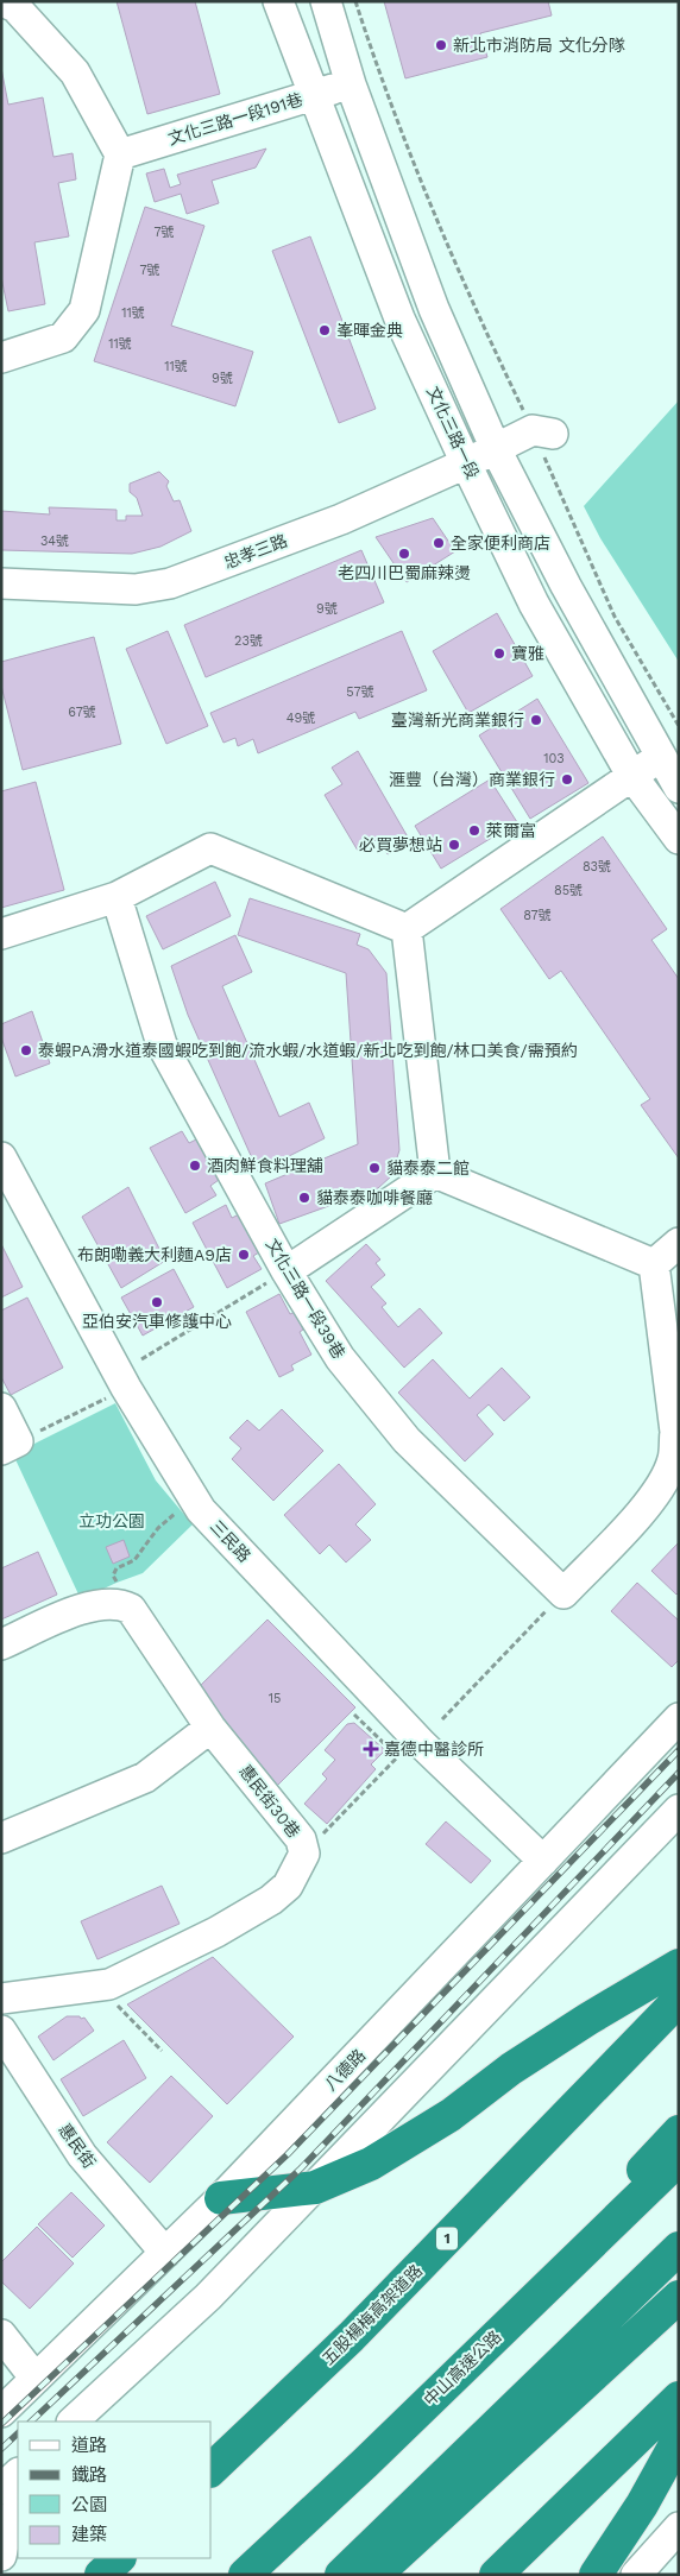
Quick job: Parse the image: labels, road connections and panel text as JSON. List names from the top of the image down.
{
  "streets": {
    "highway": ["1", "五股楊梅高架道路", "中山高速公路"],
    "street": [
      "文化三路一段191巷",
      "文化三路一段",
      "忠孝三路",
      "文化三路一段39巷",
      "三民路",
      "惠民街30巷",
      "八德路",
      "惠民街"
    ]
  },
  "crossings": [
    ["文化三路一段191巷", "文化三路一段"],
    ["文化三路一段", "忠孝三路"],
    ["三民路", "八德路"],
    ["八德路", "惠民街"]
  ],
  "parks": ["立功公園"],
  "places": {
    "other": [
      "新北市消防局 文化分隊",
      "峯暉金典",
      "全家便利商店",
      "老四川巴蜀麻辣燙",
      "寶雅",
      "臺灣新光商業銀行",
      "滙豐（台灣）商業銀行",
      "萊爾富",
      "必買夢想站",
      "泰蝦PA滑水道泰國蝦吃到飽/流水蝦/水道蝦/新北吃到飽/林口美食/需預約",
      "酒肉鮮食料理舖",
      "貓泰泰二館",
      "貓泰泰咖啡餐廳",
      "布朗嘞義大利麵A9店",
      "亞伯安汽車修護中心"
    ],
    "health": ["嘉德中醫診所"]
  },
  "house_numbers": [
    "7號",
    "7號",
    "11號",
    "11號",
    "11號",
    "9號",
    "34號",
    "9號",
    "23號",
    "57號",
    "67號",
    "49號",
    "103",
    "83號",
    "85號",
    "87號",
    "15"
  ],
  "legend": [
    "道路",
    "鐵路",
    "公園",
    "建築"
  ]
}
